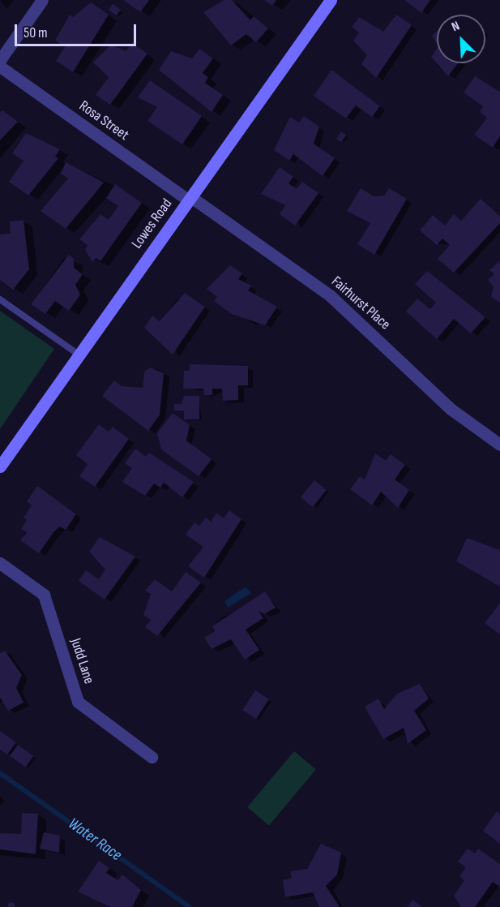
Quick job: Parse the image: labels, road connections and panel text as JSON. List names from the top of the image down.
{
  "streets": {
    "main road": ["Lowes Road"],
    "street": ["Rosa Street", "Fairhurst Place", "Judd Lane"]
  },
  "crossings": [
    ["Rosa Street", "Lowes Road"],
    ["Rosa Street", "Fairhurst Place"],
    ["Lowes Road", "Fairhurst Place"]
  ],
  "water": ["Water Race"],
  "scale_bar": "50 m",
  "north": "top left"
}
